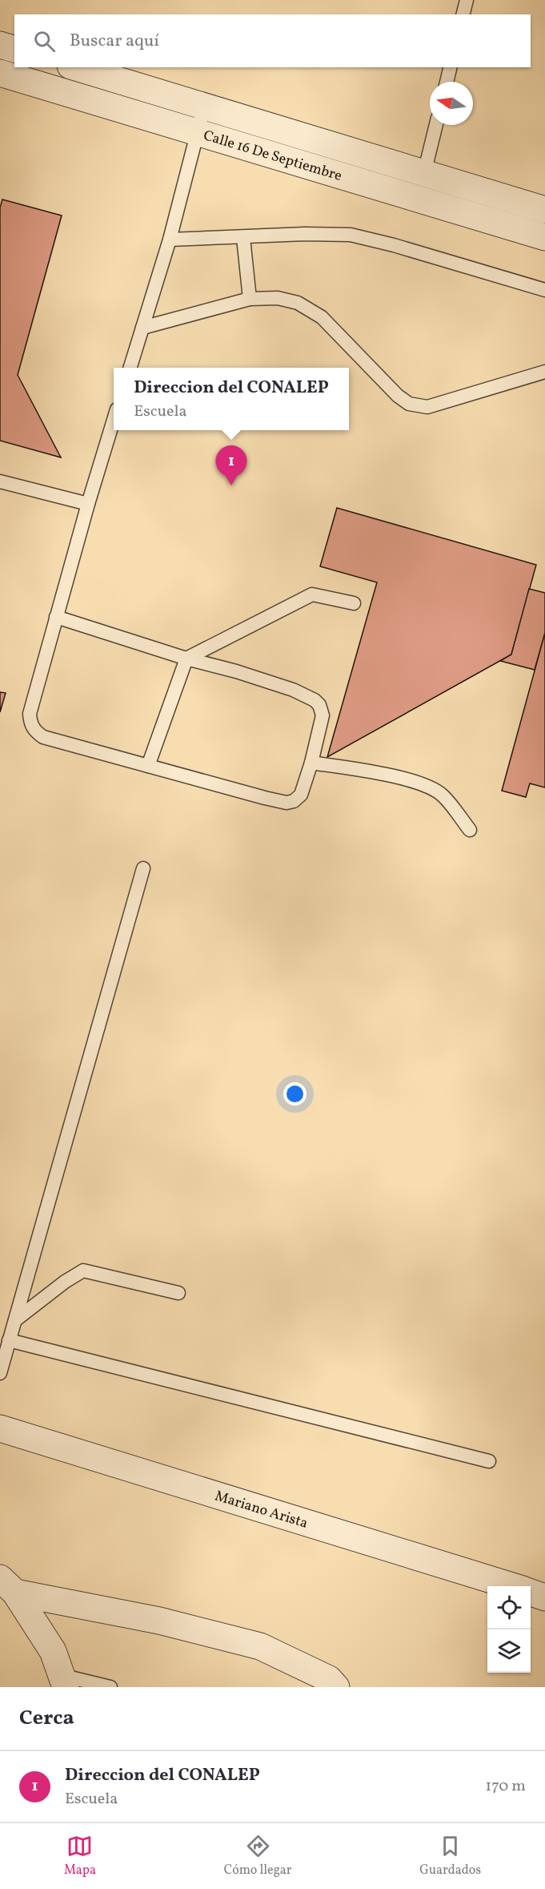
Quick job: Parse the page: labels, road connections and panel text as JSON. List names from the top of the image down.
{
  "streets": {
    "street": ["Calle 16 De Septiembre", "Mariano Arista"]
  },
  "north": "left",
  "page": {
    "search": "Buscar aquí",
    "popup": ["Direccion del CONALEP", "Escuela"],
    "pins": "1",
    "heading": "Cerca",
    "list": [
      {
        "mark": "1",
        "name": "Direccion del CONALEP",
        "note": "Escuela",
        "value": "170 m"
      }
    ],
    "nav": ["Mapa", "Cómo llegar", "Guardados"]
  }
}
